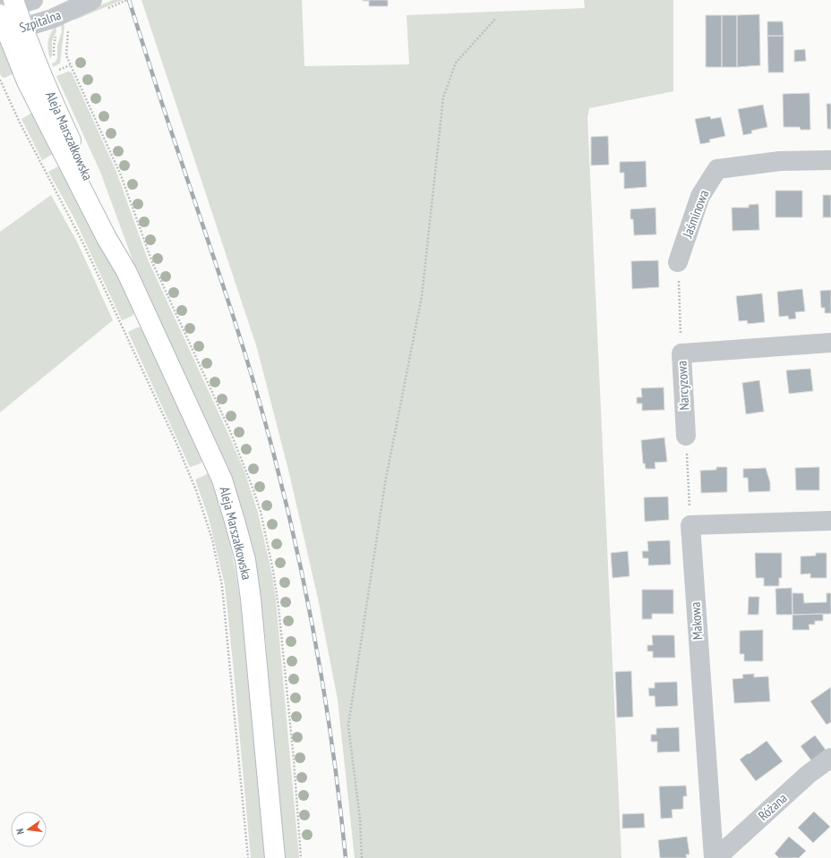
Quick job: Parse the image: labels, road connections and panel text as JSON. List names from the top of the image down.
{
  "streets": {
    "main road": ["Aleja Marszałkowska"],
    "street": [
      "Szpitalna",
      "Jaśminowa",
      "Narcyzowa",
      "Makowa",
      "Różana"
    ]
  },
  "crossings": [
    ["Szpitalna", "Aleja Marszałkowska"],
    ["Makowa", "Różana"]
  ],
  "north": "left"
}
